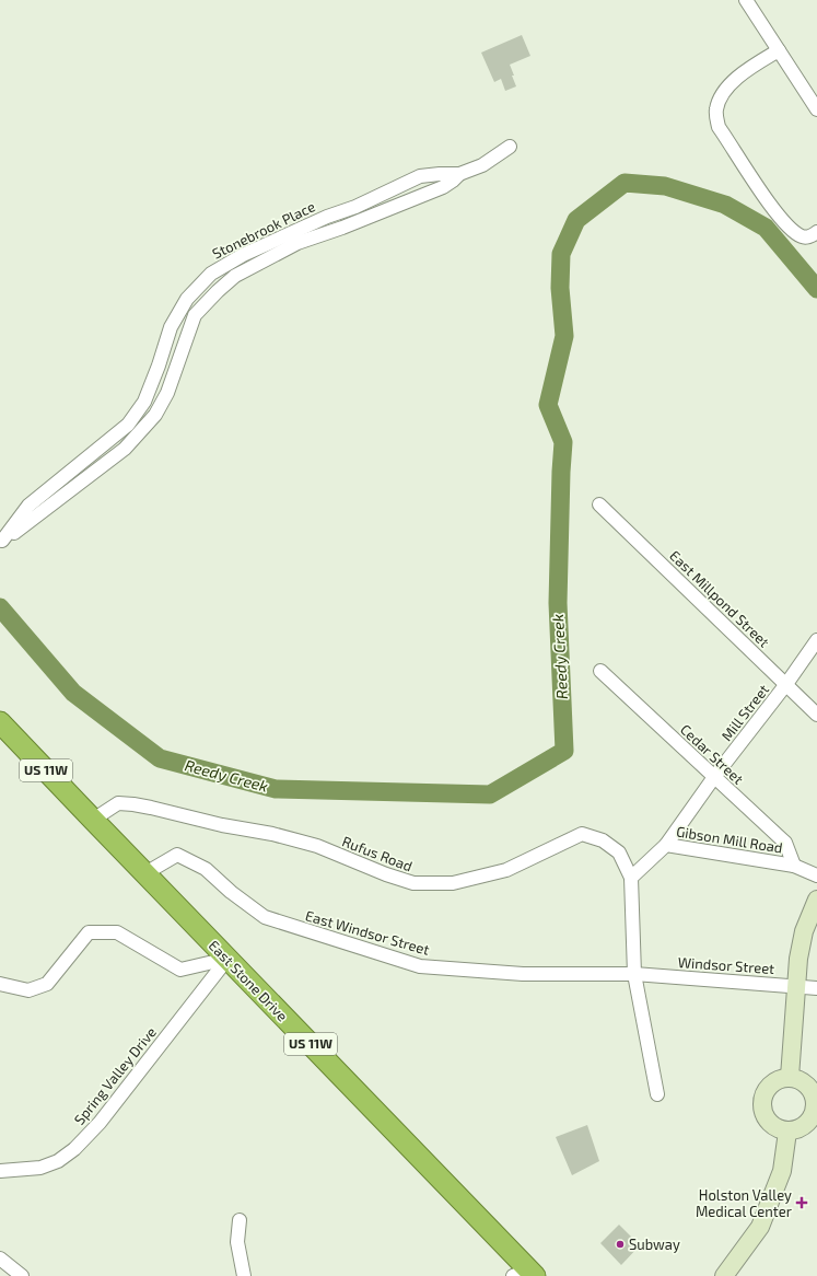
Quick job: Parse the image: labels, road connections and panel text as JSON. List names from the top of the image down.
{
  "streets": {
    "highway": ["US 11W", "East Stone Drive"],
    "street": [
      "Stonebrook Place",
      "East Millpond Street",
      "Mill Street",
      "Cedar Street",
      "Gibson Mill Road",
      "Rufus Road",
      "East Windsor Street",
      "Windsor Street",
      "Spring Valley Drive"
    ]
  },
  "crossings": [
    ["East Millpond Street", "Mill Street"],
    ["Mill Street", "Cedar Street"],
    ["Mill Street", "Gibson Mill Road"],
    ["Cedar Street", "Gibson Mill Road"],
    ["Gibson Mill Road", "Rufus Road"],
    ["Rufus Road", "East Stone Drive"],
    ["East Windsor Street", "Windsor Street"],
    ["East Windsor Street", "East Stone Drive"],
    ["East Stone Drive", "Spring Valley Drive"]
  ],
  "water": ["Reedy Creek"],
  "places": {
    "health": ["Holston Valley Medical Center"],
    "other": ["Subway"]
  }
}
